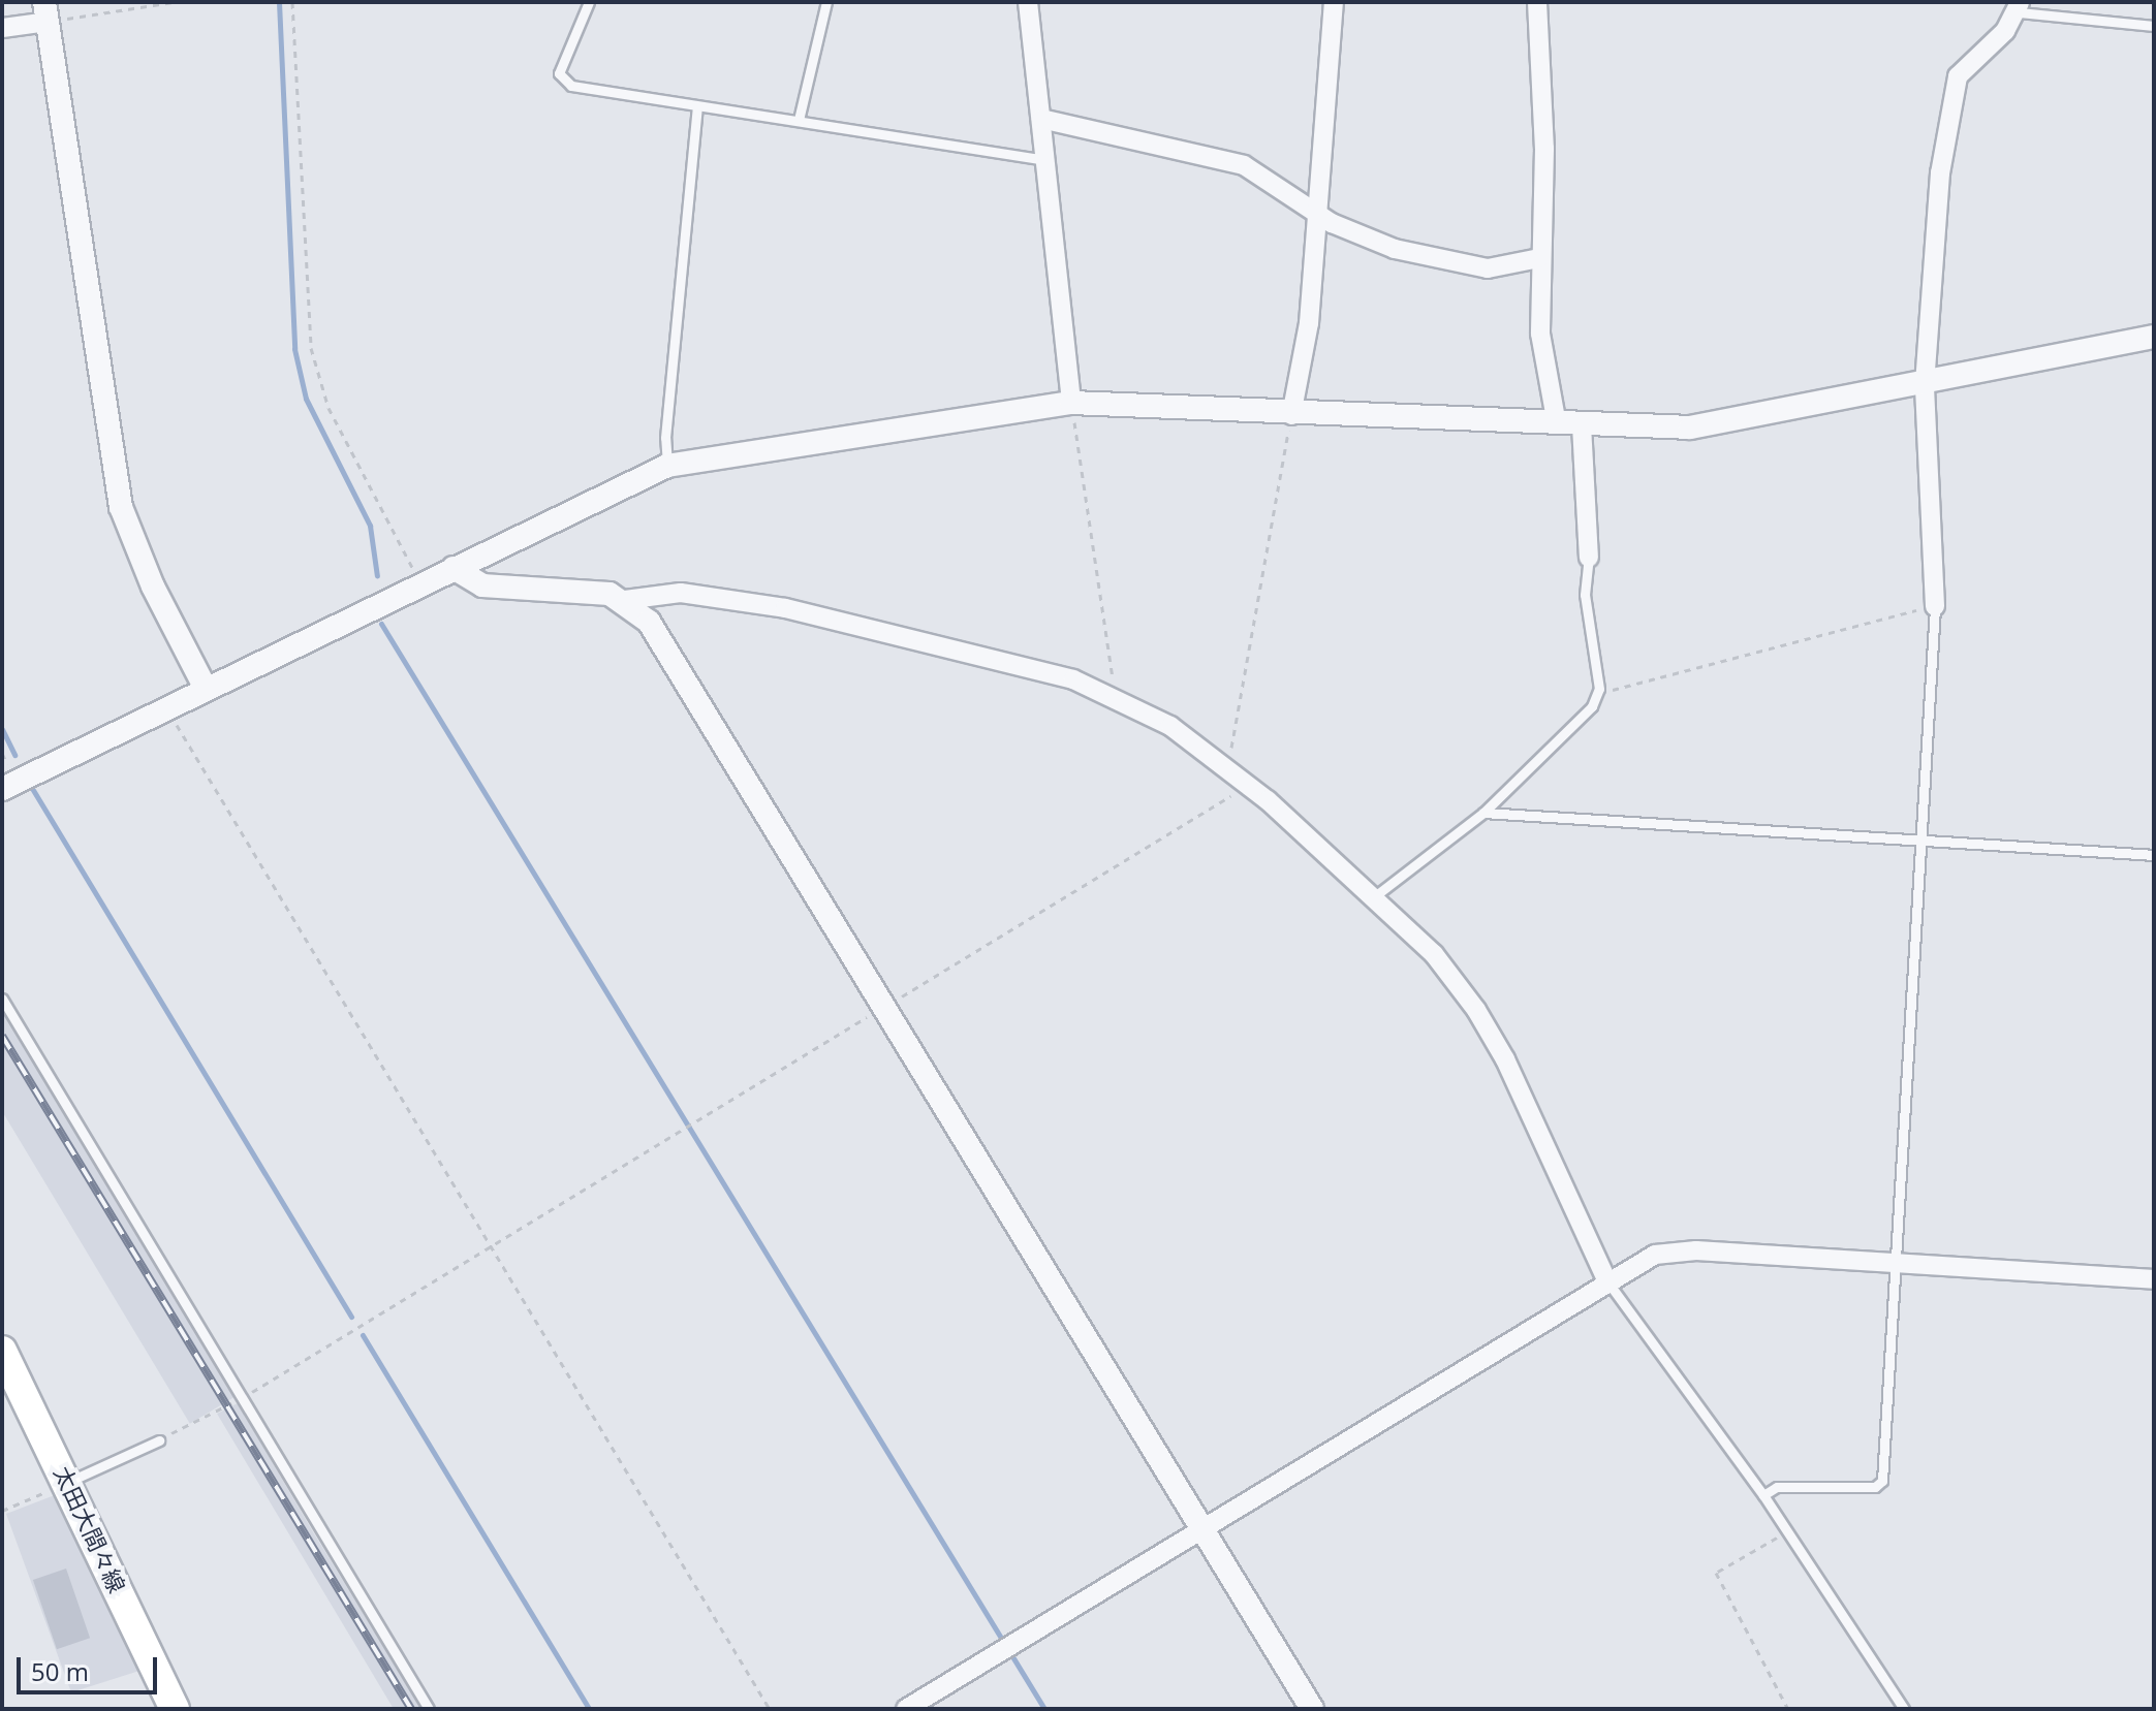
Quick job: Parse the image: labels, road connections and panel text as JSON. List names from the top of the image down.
{
  "streets": {
    "main road": ["太田大間々線"]
  },
  "scale_bar": "50 m"
}
